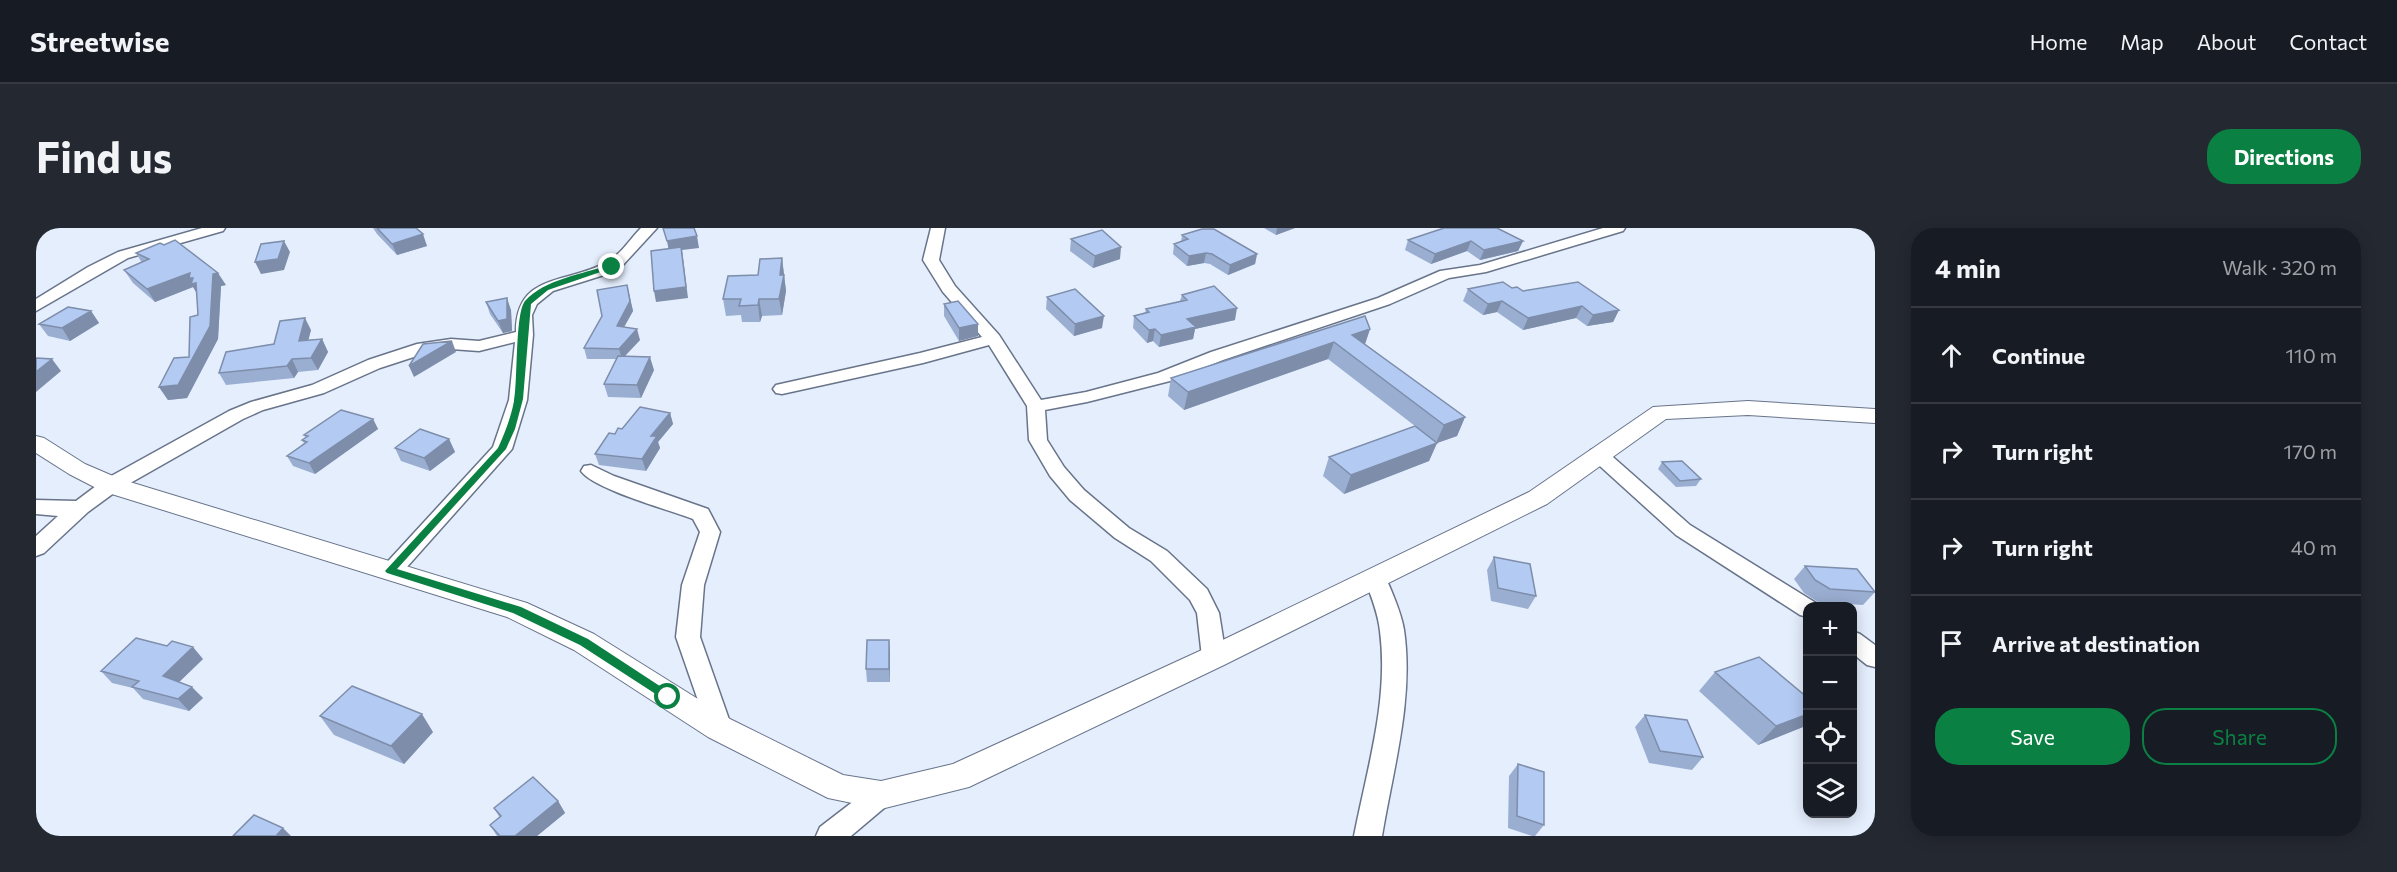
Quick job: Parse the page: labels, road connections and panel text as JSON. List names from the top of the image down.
{
  "page": {
    "header": "Streetwise",
    "nav": [
      "Home",
      "Map",
      "About",
      "Contact"
    ],
    "buttons": [
      "Directions",
      ["Save", "Share"]
    ],
    "title": "Find us",
    "heading": ["4 min", "Walk · 320 m"],
    "list": [
      ["Continue", "110 m"],
      ["Turn right", "170 m"],
      ["Turn right", "40 m"],
      "Arrive at destination"
    ],
    "map_buttons": ["+", "−"]
  }
}
